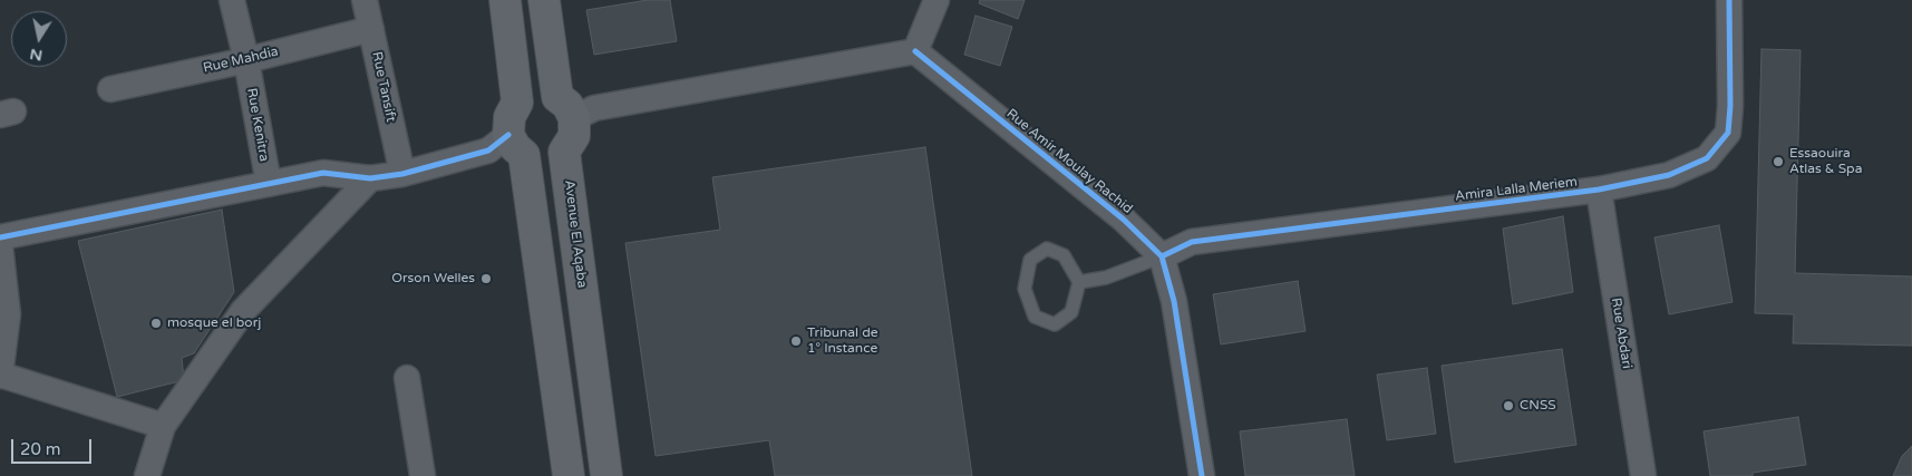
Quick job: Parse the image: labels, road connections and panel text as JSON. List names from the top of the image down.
{
  "streets": {
    "main road": ["Avenue El Aqaba"],
    "street": [
      "Rue Mahdia",
      "Rue Tansift",
      "Rue Kenitra",
      "Rue Amir Moulay Rachid",
      "Amira Lalla Meriem",
      "Rue Abdari"
    ]
  },
  "crossings": [
    ["Rue Mahdia", "Rue Tansift"],
    ["Rue Mahdia", "Rue Kenitra"],
    ["Rue Amir Moulay Rachid", "Amira Lalla Meriem"],
    ["Amira Lalla Meriem", "Rue Abdari"]
  ],
  "places": [
    "Essaouira Atlas & Spa",
    "Orson Welles",
    "mosque el borj",
    "Tribunal de 1° Instance",
    "CNSS"
  ],
  "scale_bar": "20 m",
  "north": "bottom"
}
